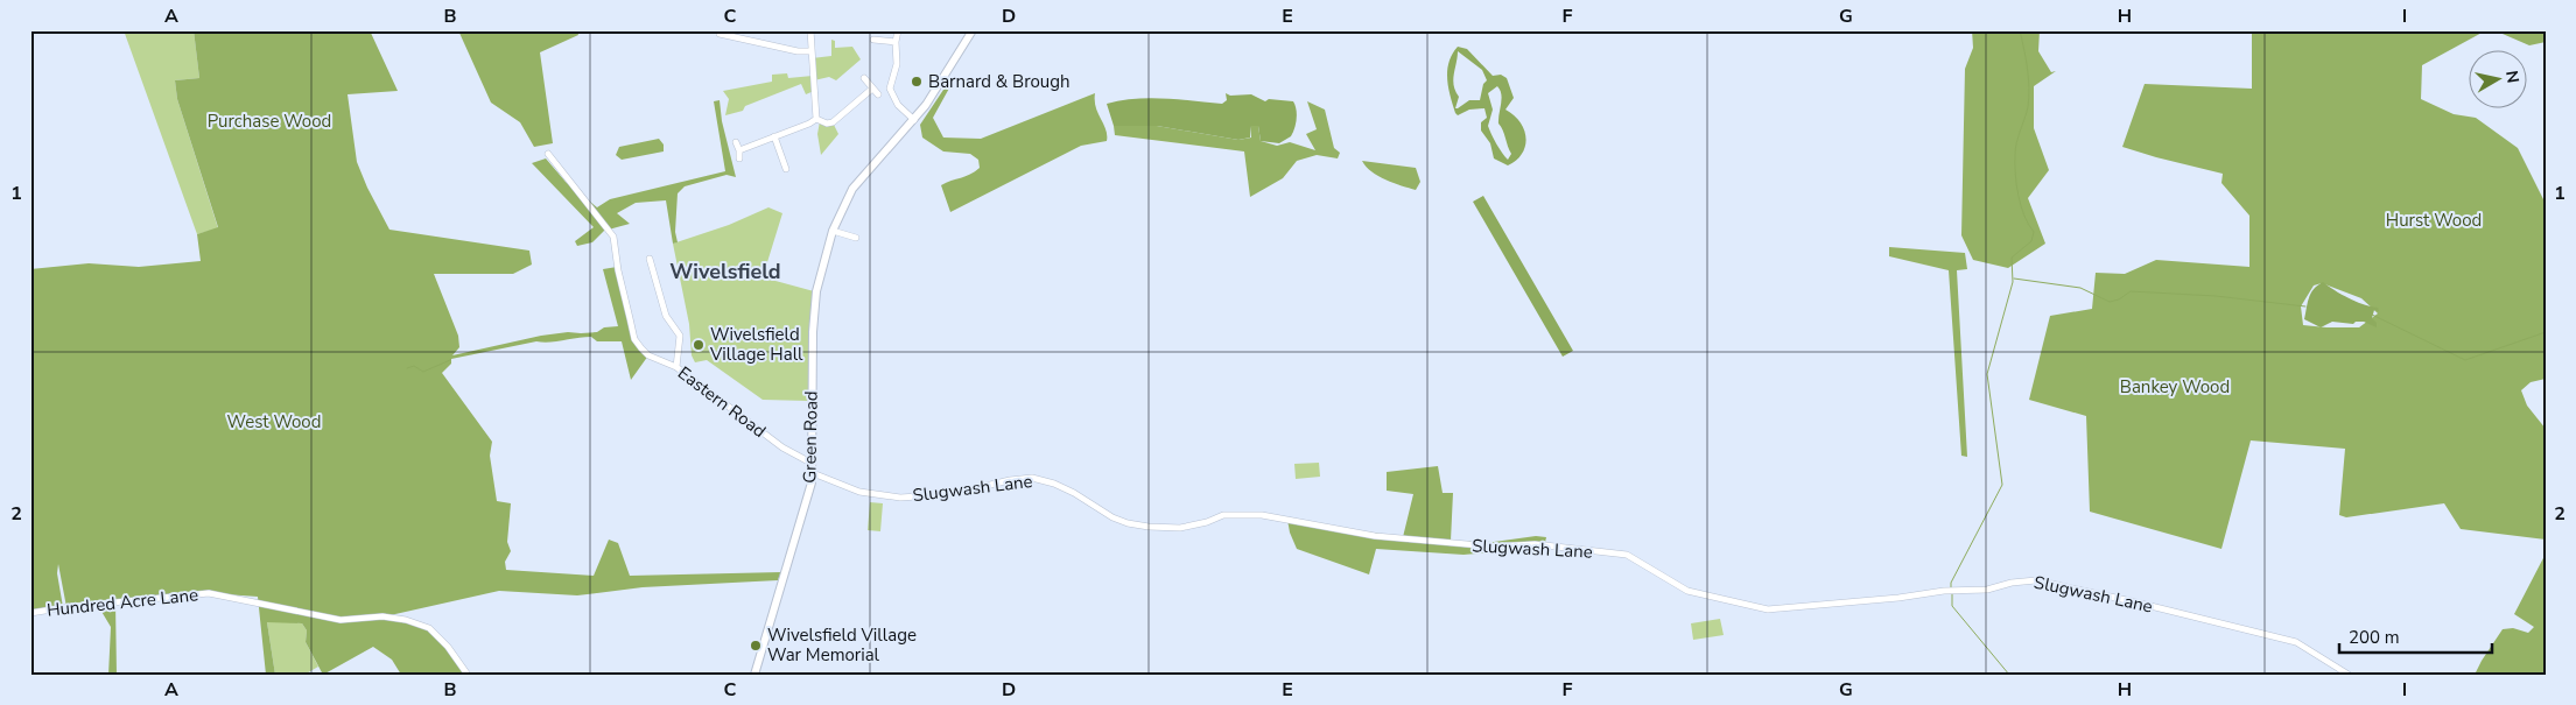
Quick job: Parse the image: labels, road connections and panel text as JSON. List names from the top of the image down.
{
  "streets": {
    "street": [
      "Eastern Road",
      "Green Road",
      "Slugwash Lane",
      "Hundred Acre Lane"
    ]
  },
  "crossings": [
    ["Eastern Road", "Green Road"],
    ["Eastern Road", "Slugwash Lane"],
    ["Green Road", "Slugwash Lane"]
  ],
  "districts": ["Wivelsfield"],
  "parks": [
    "Purchase Wood",
    "Hurst Wood",
    "Bankey Wood",
    "West Wood"
  ],
  "places": ["Barnard & Brough", "Wivelsfield Village Hall", "Wivelsfield Village War Memorial"],
  "scale_bar": "200 m",
  "north": "right",
  "grid": {
    "columns": [
      "A",
      "B",
      "C",
      "D",
      "E",
      "F",
      "G",
      "H",
      "I"
    ],
    "rows": ["1", "2"]
  }
}
